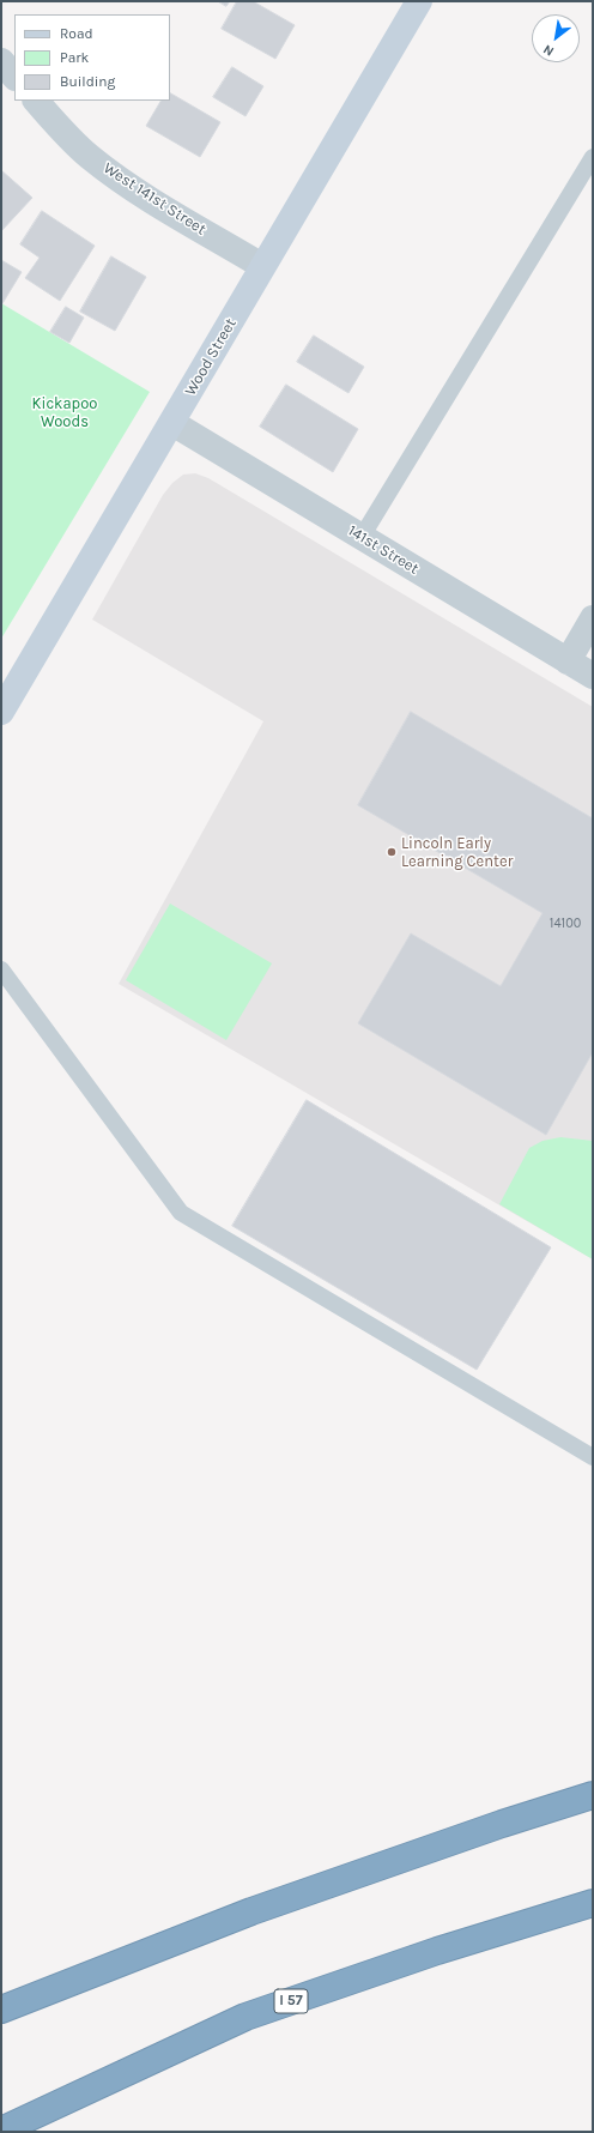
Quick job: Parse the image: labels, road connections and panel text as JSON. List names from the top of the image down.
{
  "streets": {
    "highway": ["I 57"],
    "main road": ["Wood Street"],
    "street": ["West 141st Street", "141st Street"]
  },
  "crossings": [
    ["West 141st Street", "Wood Street"],
    ["Wood Street", "141st Street"]
  ],
  "parks": ["Kickapoo Woods"],
  "places": ["Lincoln Early Learning Center"],
  "house_numbers": ["14100"],
  "legend": ["Road", "Park", "Building"],
  "north": "bottom left"
}
